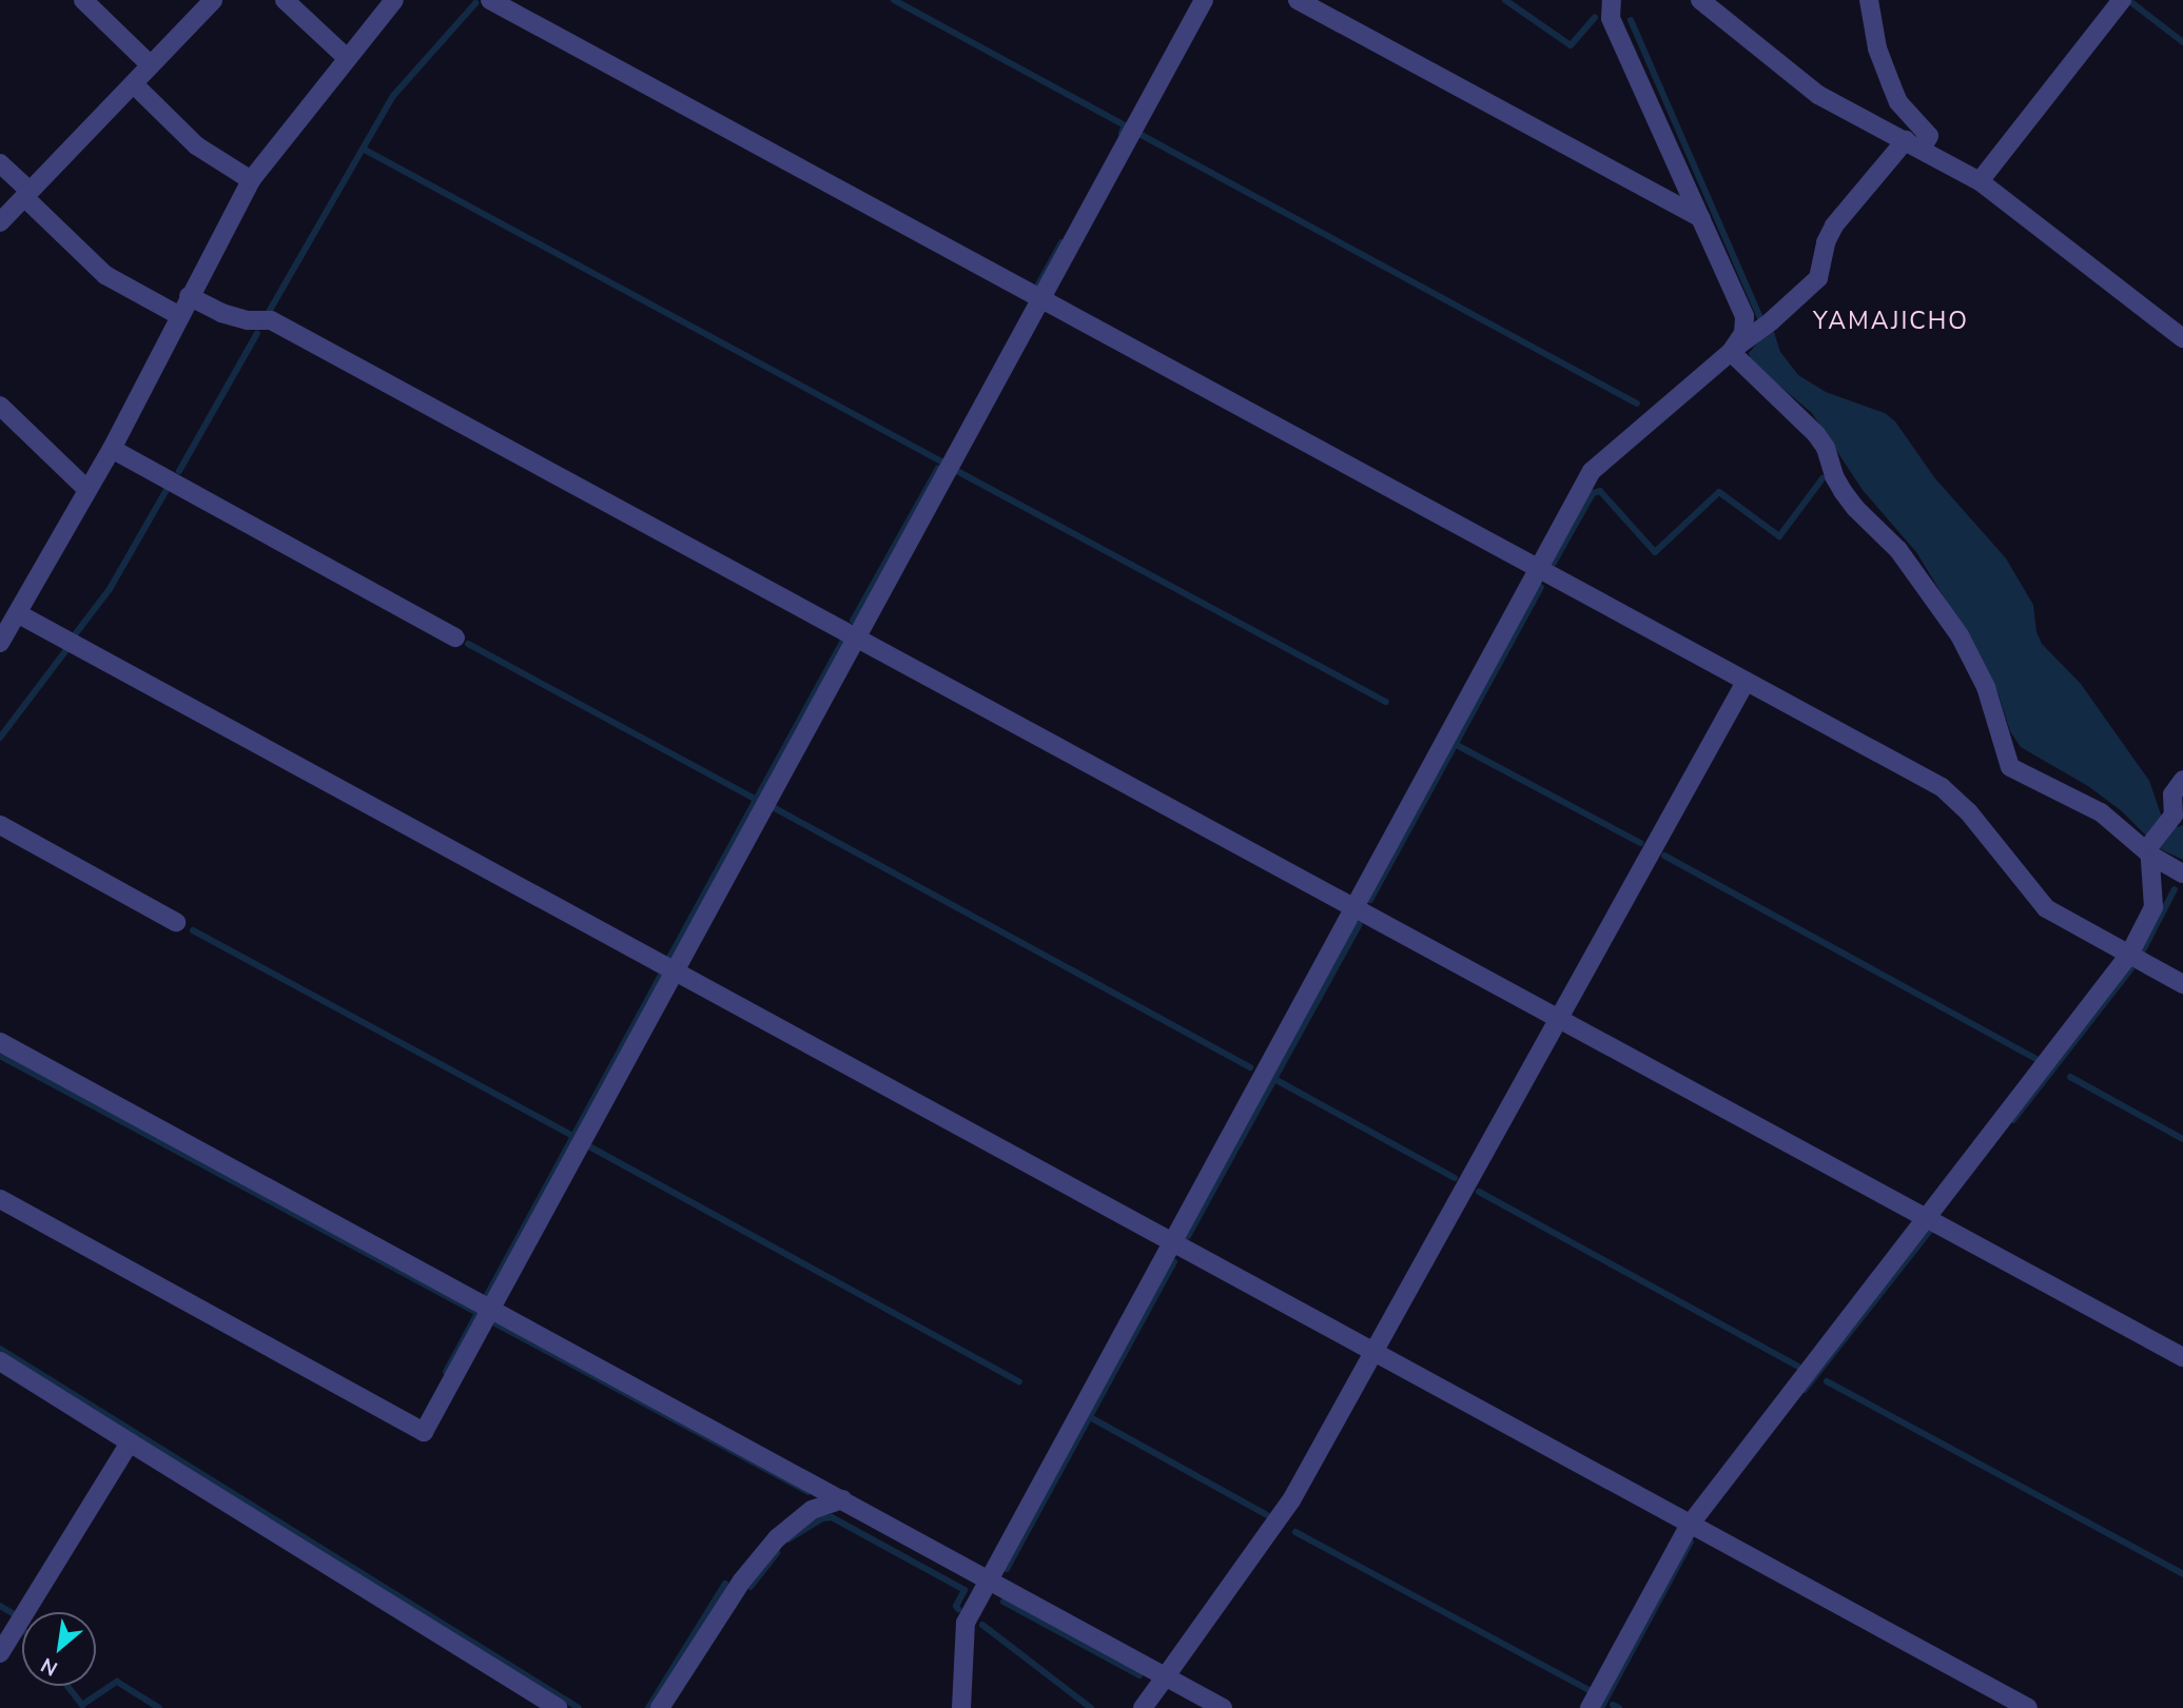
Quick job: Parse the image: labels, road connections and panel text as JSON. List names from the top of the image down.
{
  "districts": ["YAMAJICHO"],
  "north": "bottom left"
}
